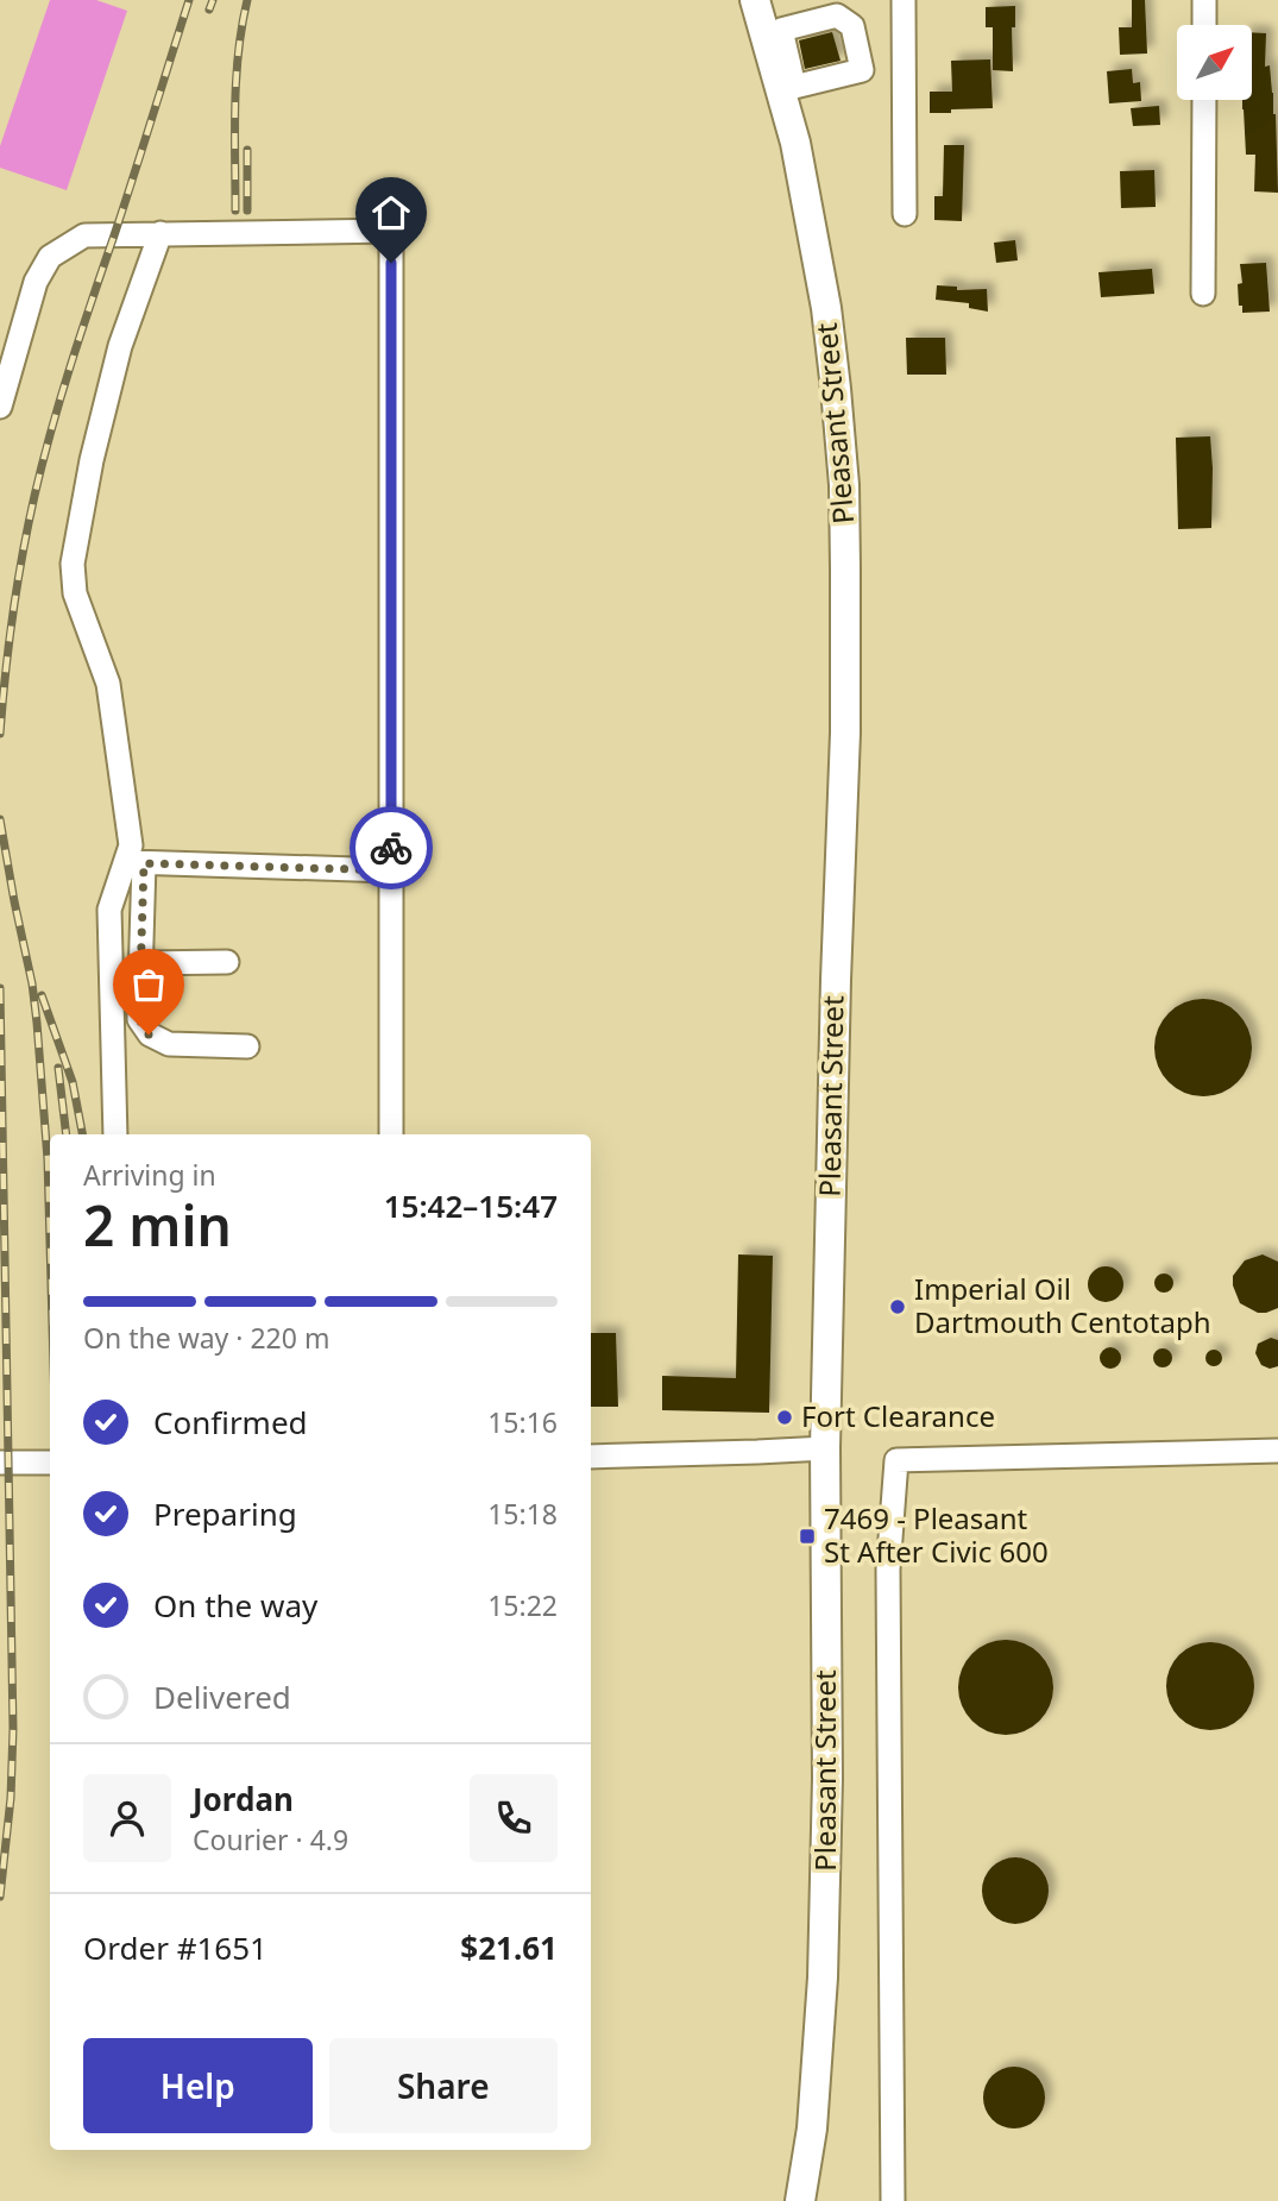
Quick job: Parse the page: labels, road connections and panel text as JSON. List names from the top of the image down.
{
  "streets": {
    "main road": ["Pleasant Street"]
  },
  "places": {
    "other": ["Imperial Oil Dartmouth Centotaph", "Fort Clearance"],
    "transit": ["7469 - Pleasant St After Civic 600"]
  },
  "north": "top right",
  "page": {
    "heading": ["2 min", "Arriving in", "15:42–15:47"],
    "panel": [
      "Jordan",
      "Courier · 4.9",
      "Order #1651",
      "$21.61"
    ],
    "bar": "On the way · 220 m",
    "list": [
      ["Confirmed", "15:16"],
      ["Preparing", "15:18"],
      ["On the way", "15:22"],
      "Delivered"
    ],
    "buttons": ["Help", "Share"]
  }
}
